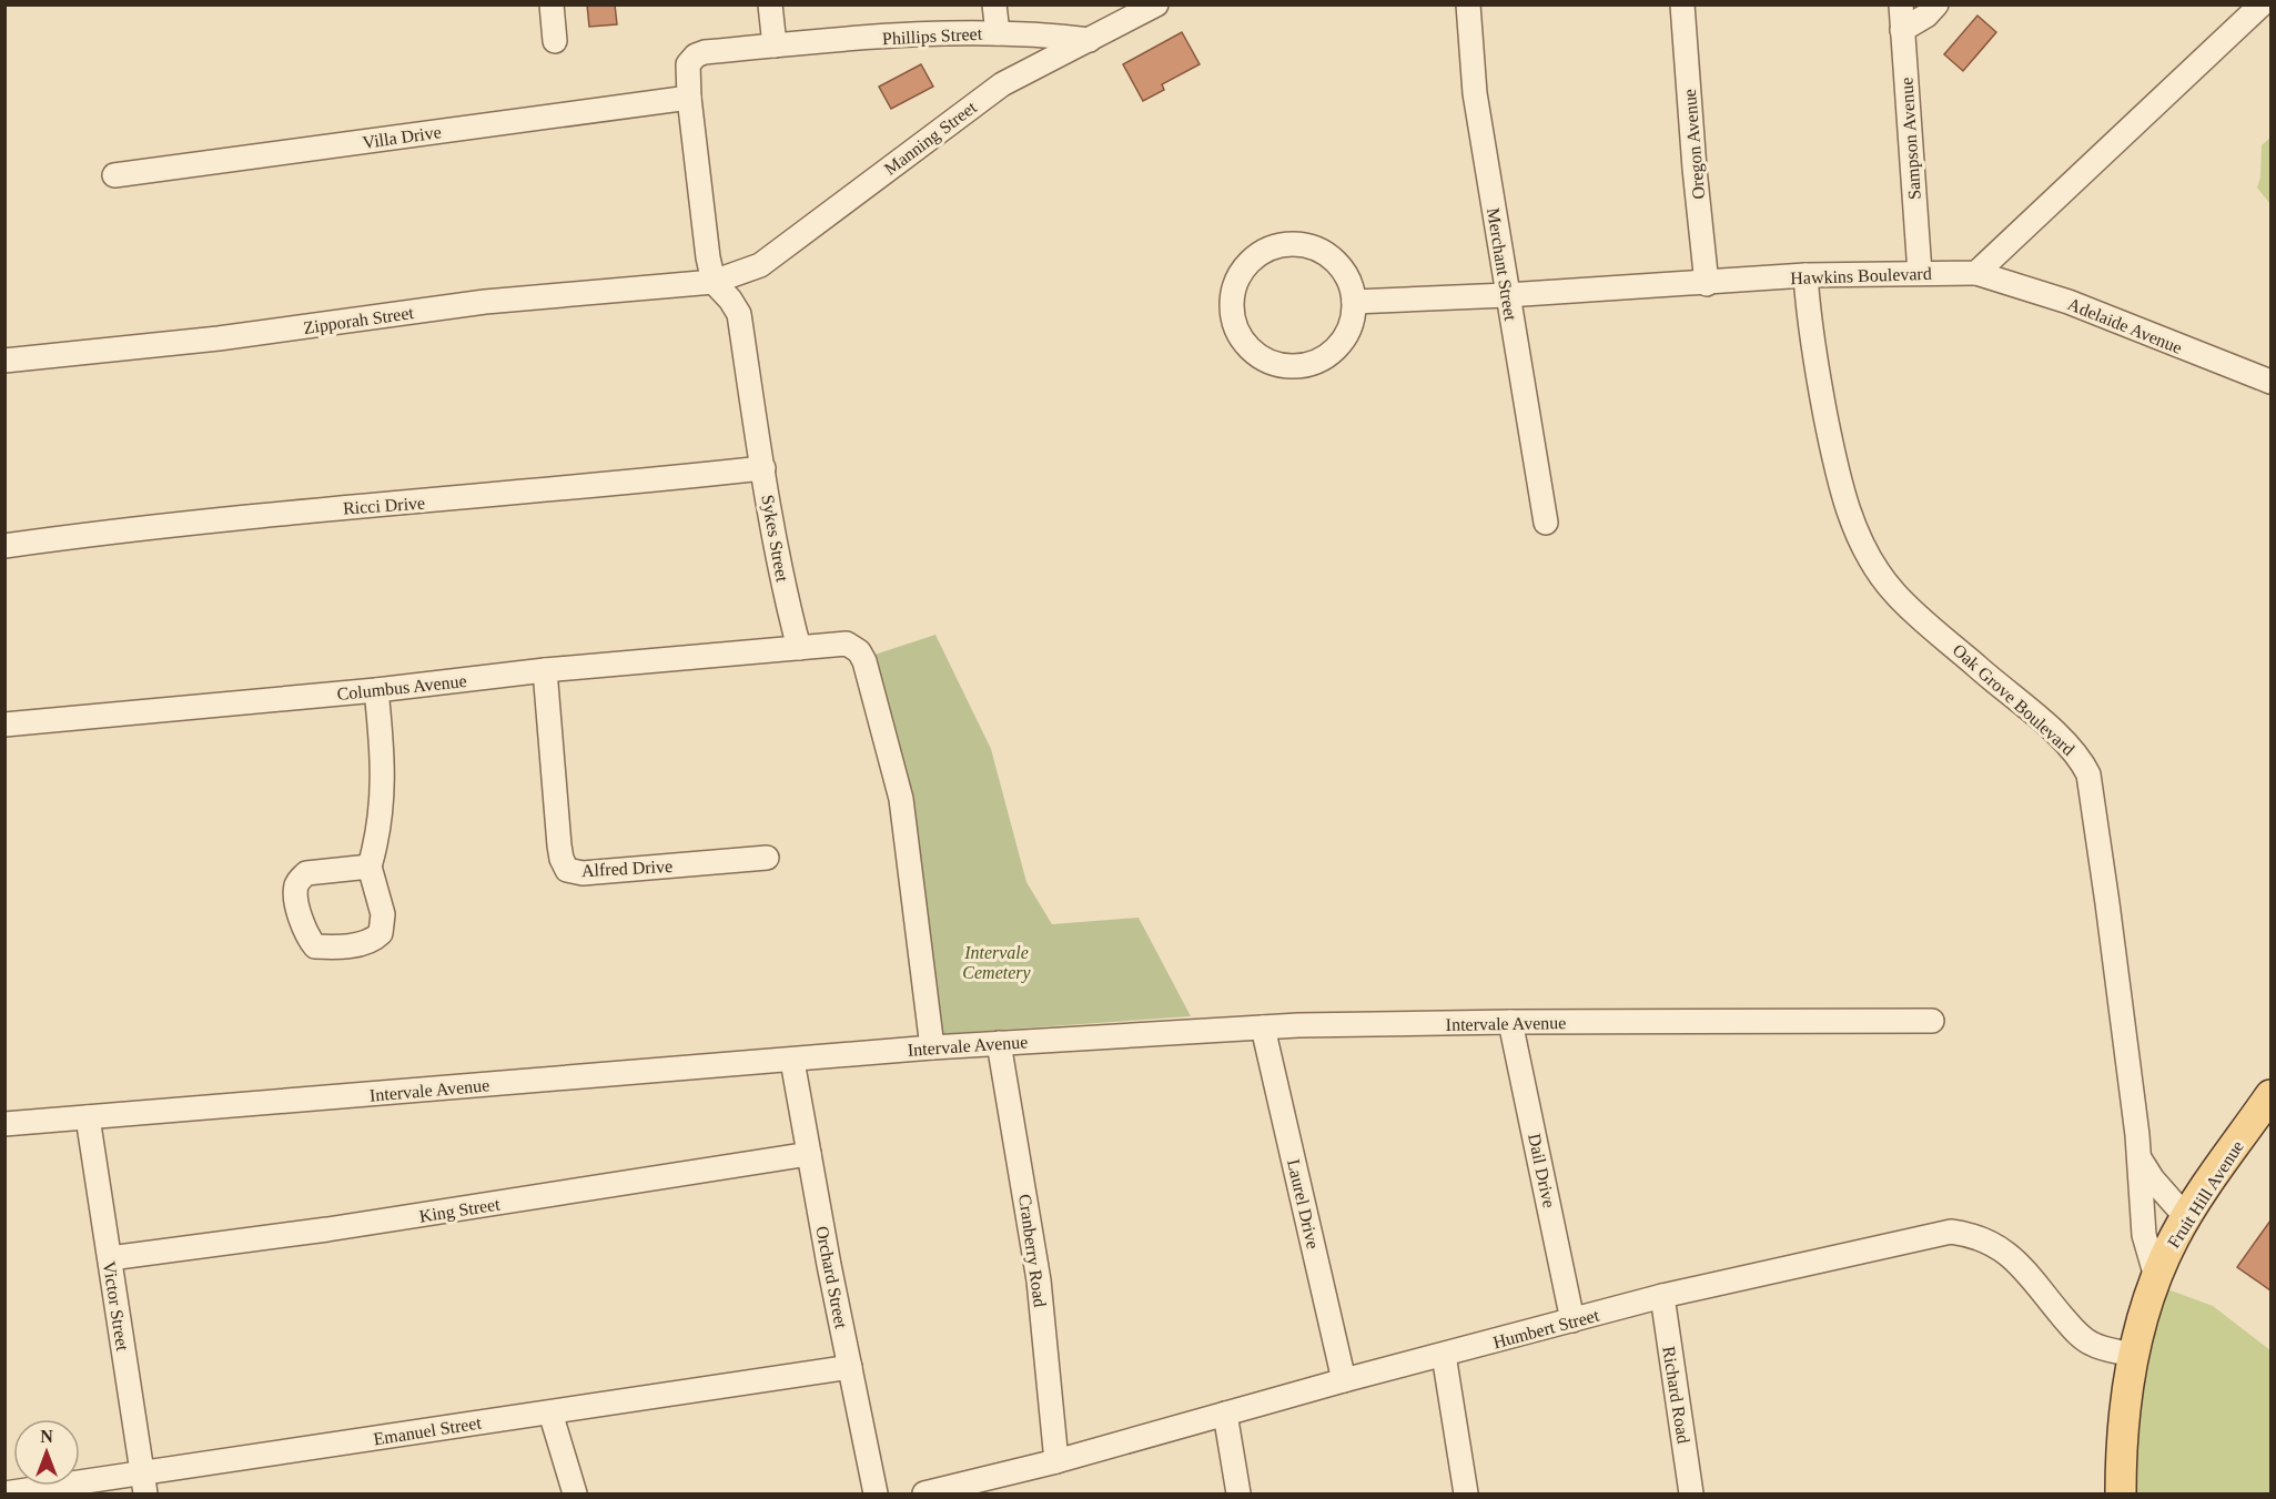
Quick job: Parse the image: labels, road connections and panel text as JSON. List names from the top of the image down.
{
  "streets": {
    "main road": ["Fruit Hill Avenue"],
    "street": [
      "Phillips Street",
      "Villa Drive",
      "Manning Street",
      "Sampson Avenue",
      "Oregon Avenue",
      "Merchant Street",
      "Hawkins Boulevard",
      "Zipporah Street",
      "Adelaide Avenue",
      "Ricci Drive",
      "Sykes Street",
      "Columbus Avenue",
      "Oak Grove Boulevard",
      "Alfred Drive",
      "Intervale Avenue",
      "Dail Drive",
      "Laurel Drive",
      "King Street",
      "Cranberry Road",
      "Orchard Street",
      "Victor Street",
      "Humbert Street",
      "Richard Road",
      "Emanuel Street"
    ]
  },
  "crossings": [
    ["Phillips Street", "Manning Street"],
    ["Phillips Street", "Sykes Street"],
    ["Villa Drive", "Sykes Street"],
    ["Manning Street", "Zipporah Street"],
    ["Manning Street", "Sykes Street"],
    ["Sampson Avenue", "Hawkins Boulevard"],
    ["Oregon Avenue", "Hawkins Boulevard"],
    ["Merchant Street", "Hawkins Boulevard"],
    ["Hawkins Boulevard", "Adelaide Avenue"],
    ["Hawkins Boulevard", "Oak Grove Boulevard"],
    ["Zipporah Street", "Sykes Street"],
    ["Ricci Drive", "Sykes Street"],
    ["Sykes Street", "Columbus Avenue"],
    ["Columbus Avenue", "Alfred Drive"],
    ["Oak Grove Boulevard", "Fruit Hill Avenue"],
    ["Intervale Avenue", "Dail Drive"],
    ["Intervale Avenue", "Laurel Drive"],
    ["Intervale Avenue", "Cranberry Road"],
    ["Intervale Avenue", "Orchard Street"],
    ["Intervale Avenue", "Victor Street"],
    ["Dail Drive", "Humbert Street"],
    ["Fruit Hill Avenue", "Humbert Street"],
    ["Laurel Drive", "Humbert Street"],
    ["King Street", "Orchard Street"],
    ["King Street", "Victor Street"],
    ["Cranberry Road", "Humbert Street"],
    ["Orchard Street", "Emanuel Street"],
    ["Victor Street", "Emanuel Street"],
    ["Humbert Street", "Richard Road"]
  ],
  "parks": ["Intervale Cemetery"],
  "north": "top"
}
